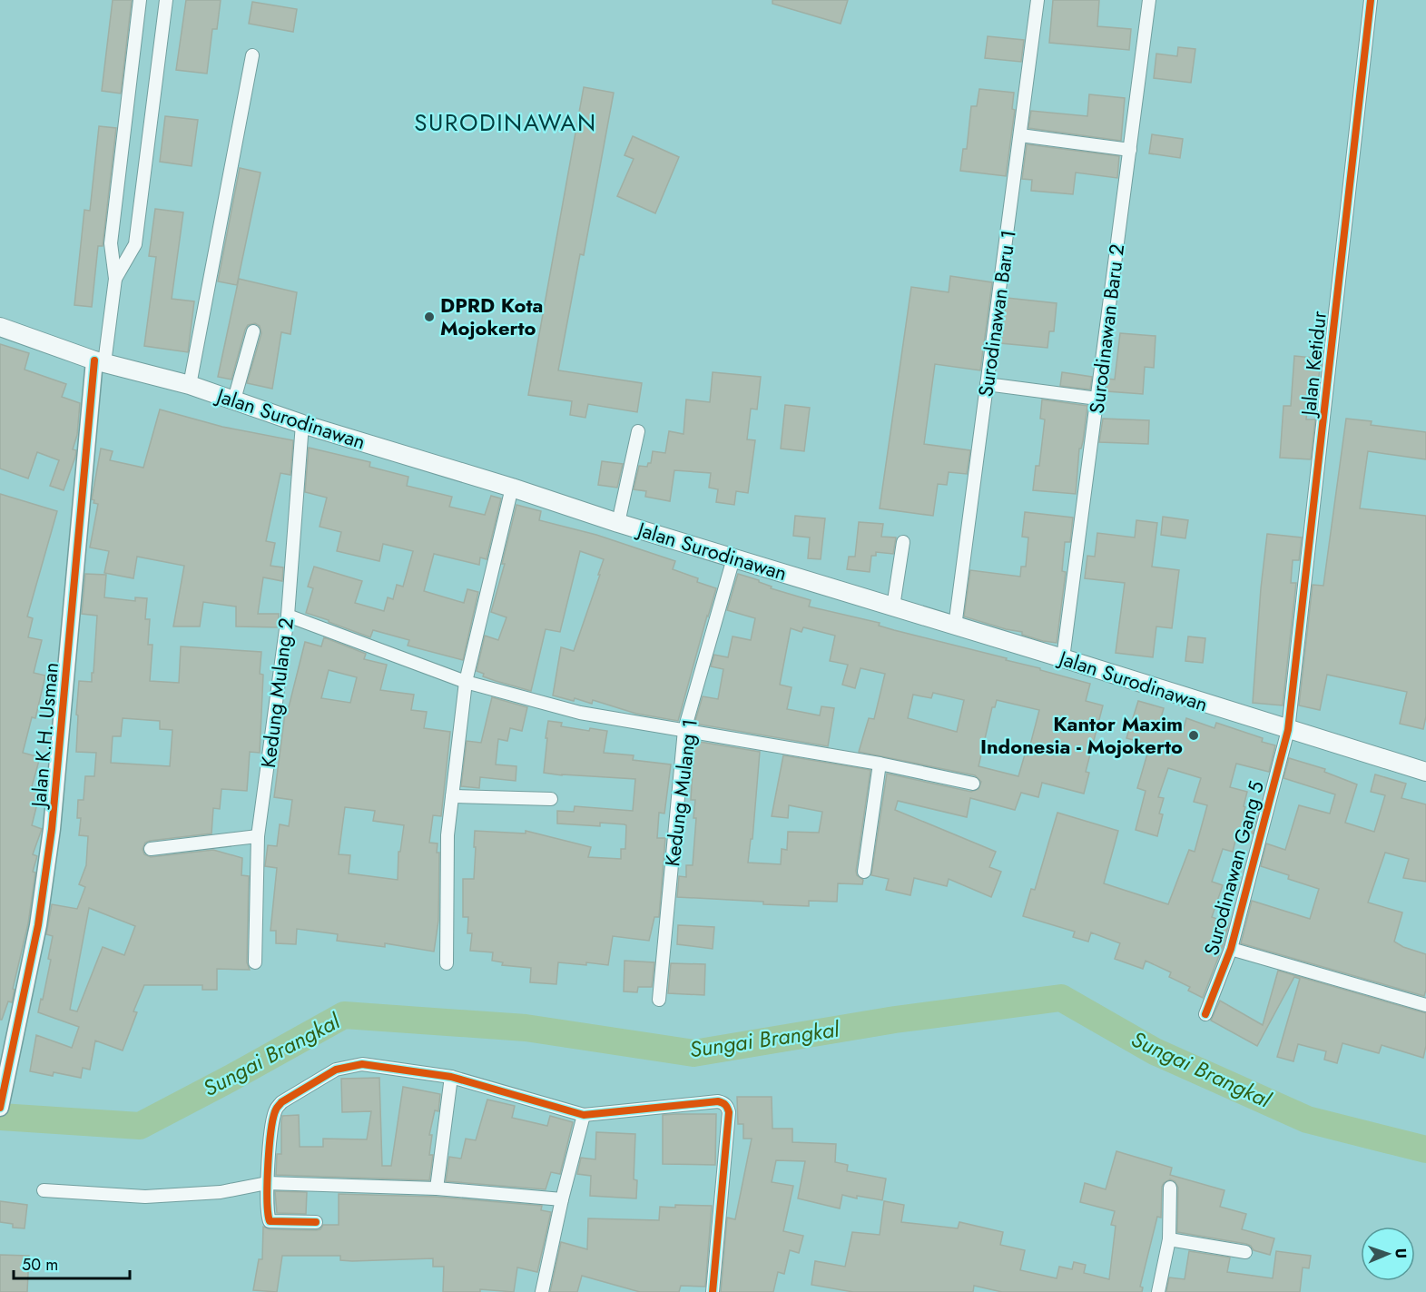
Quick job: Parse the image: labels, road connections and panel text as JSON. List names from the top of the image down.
{
  "streets": {
    "main road": ["Jalan Surodinawan"],
    "street": [
      "Surodinawan Baru 1",
      "Surodinawan Baru 2",
      "Jalan Ketidur",
      "Kedung Mulang 2",
      "Jalan K.H. Usman",
      "Kedung Mulang 1",
      "Surodinawan Gang 5"
    ]
  },
  "crossings": [
    ["Surodinawan Baru 1", "Jalan Surodinawan"],
    ["Surodinawan Baru 2", "Jalan Surodinawan"],
    ["Jalan Ketidur", "Jalan Surodinawan"],
    ["Jalan Ketidur", "Surodinawan Gang 5"],
    ["Jalan Surodinawan", "Kedung Mulang 2"],
    ["Jalan Surodinawan", "Jalan K.H. Usman"],
    ["Jalan Surodinawan", "Kedung Mulang 1"],
    ["Jalan Surodinawan", "Surodinawan Gang 5"]
  ],
  "districts": ["SURODINAWAN"],
  "water": ["Sungai Brangkal"],
  "places": ["DPRD Kota Mojokerto", "Kantor Maxim Indonesia - Mojokerto"],
  "scale_bar": "50 m",
  "north": "right"
}
